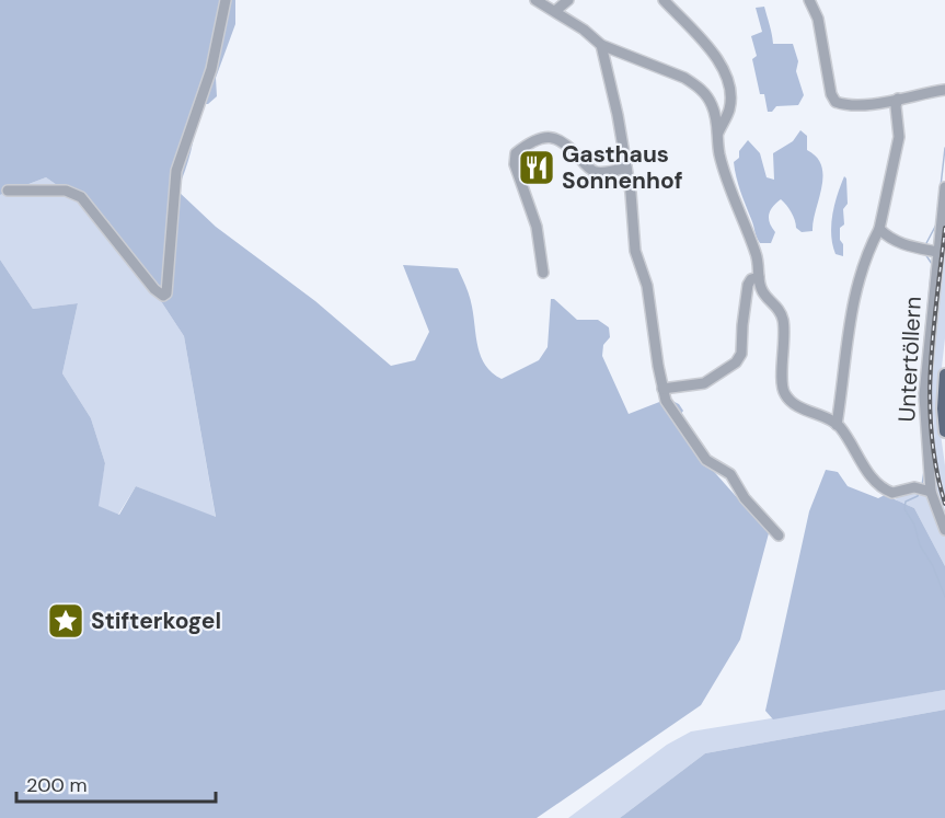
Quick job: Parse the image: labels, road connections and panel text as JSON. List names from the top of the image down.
{
  "streets": {
    "street": ["Untertöllern"]
  },
  "places": {
    "restaurant": ["Gasthaus Sonnenhof"],
    "place": ["Stifterkogel"]
  },
  "scale_bar": "200 m"
}
